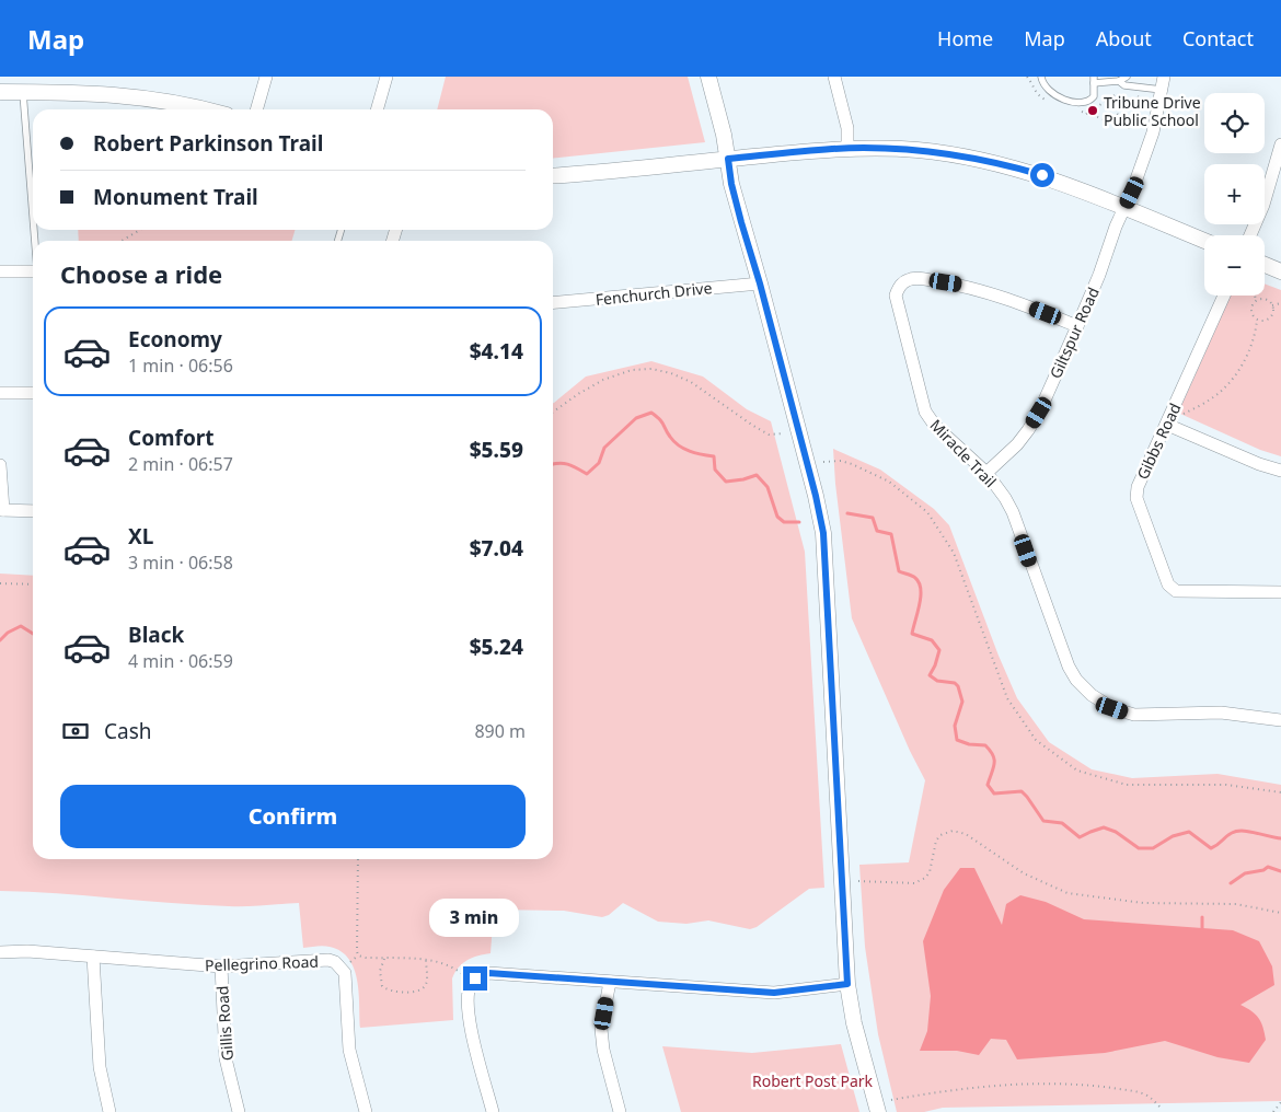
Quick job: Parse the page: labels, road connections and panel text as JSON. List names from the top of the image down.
{
  "streets": {
    "street": [
      "Fenchurch Drive",
      "Giltspur Road",
      "Gibbs Road",
      "Miracle Trail",
      "Pellegrino Road",
      "Gillis Road"
    ]
  },
  "crossings": [
    ["Giltspur Road", "Miracle Trail"],
    ["Pellegrino Road", "Gillis Road"]
  ],
  "parks": ["Robert Post Park"],
  "places": ["Tribune Drive Public School"],
  "page": {
    "header": "Map",
    "nav": [
      "Home",
      "Map",
      "About",
      "Contact"
    ],
    "map_buttons": ["+", "−"],
    "banner": ["Robert Parkinson Trail", "Monument Trail"],
    "heading": "Choose a ride",
    "list": [
      {
        "name": "Economy",
        "note": "1 min · 06:56",
        "value": "$4.14"
      },
      {
        "name": "Comfort",
        "note": "2 min · 06:57",
        "value": "$5.59"
      },
      {
        "name": "XL",
        "note": "3 min · 06:58",
        "value": "$7.04"
      },
      {
        "name": "Black",
        "note": "4 min · 06:59",
        "value": "$5.24"
      }
    ],
    "pay": ["Cash", "890 m"],
    "buttons": "Confirm",
    "bubble": "3 min"
  }
}
